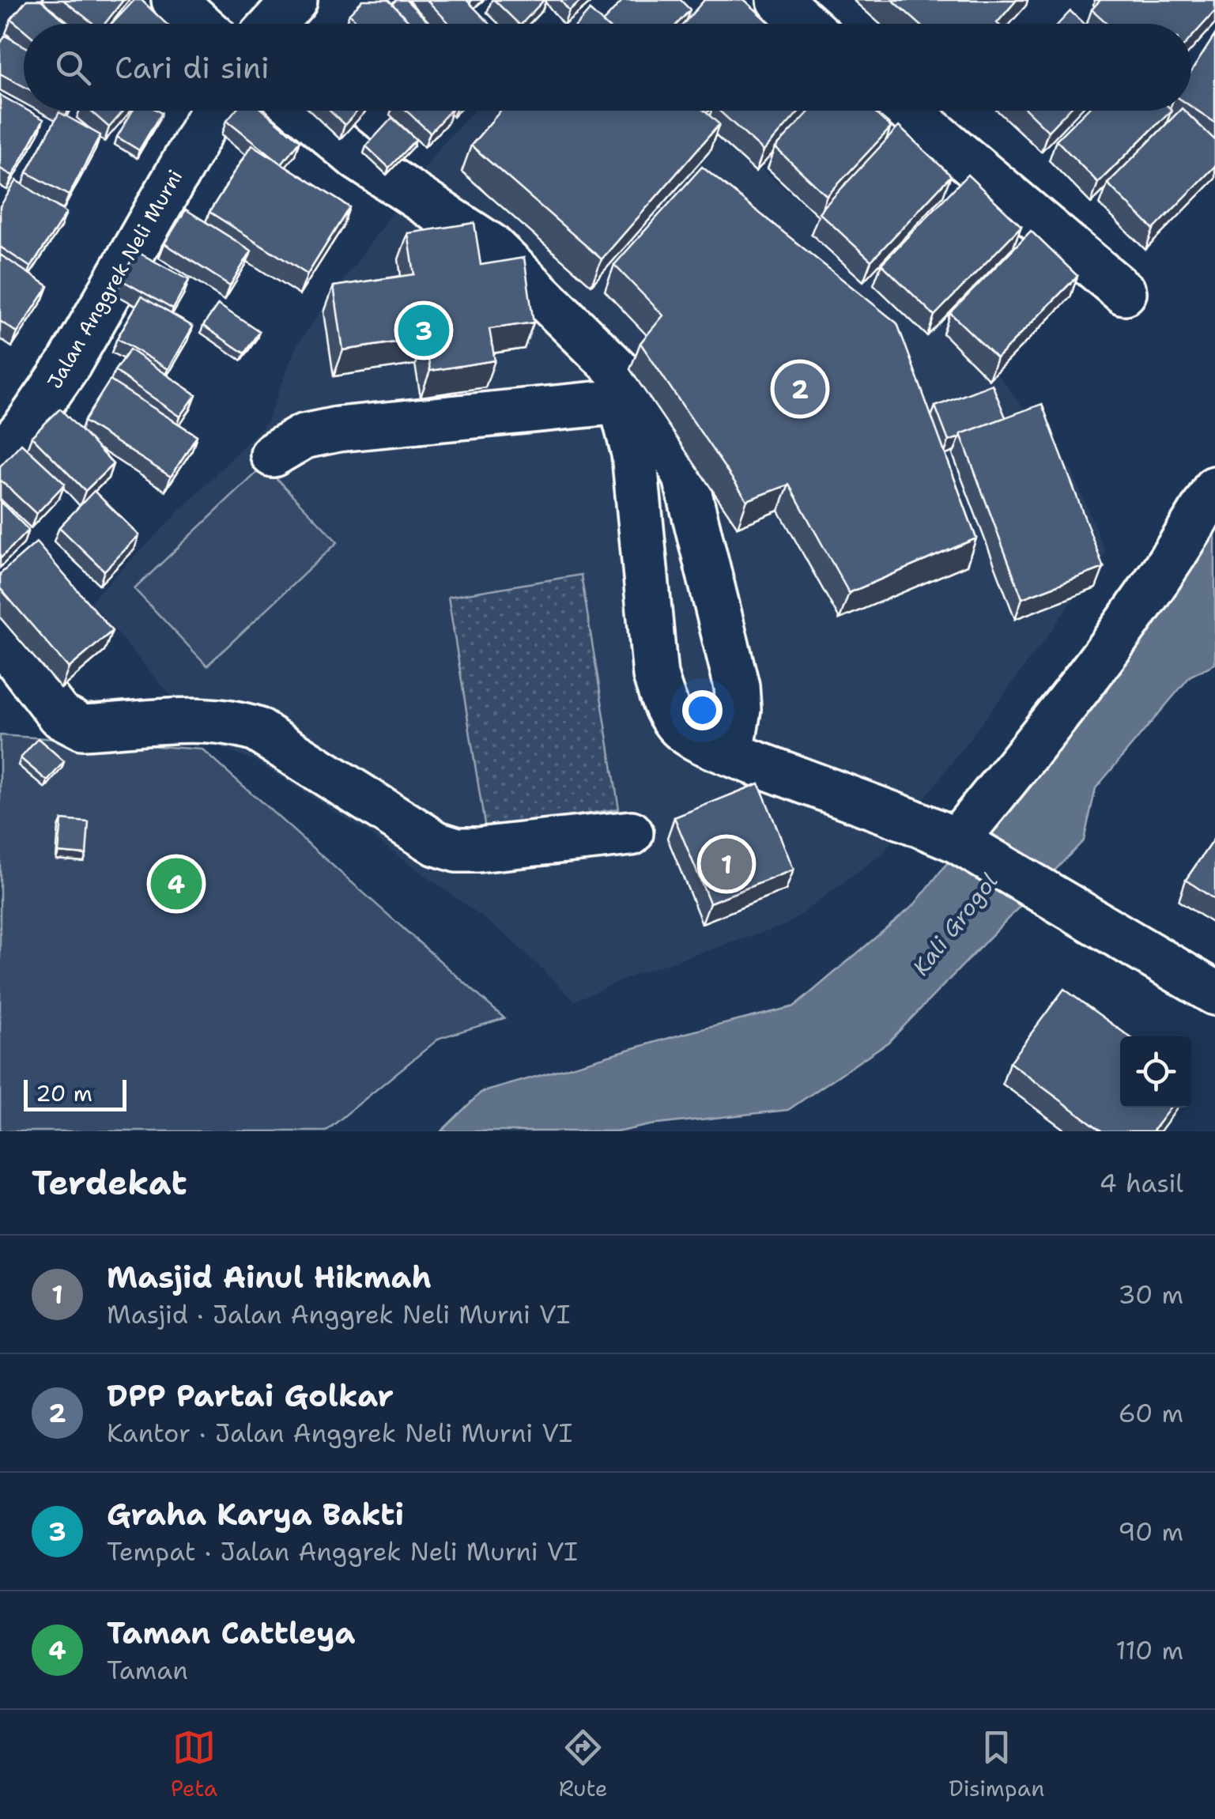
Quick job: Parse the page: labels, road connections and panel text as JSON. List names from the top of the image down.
{
  "streets": {
    "street": ["Jalan Anggrek Neli Murni"]
  },
  "water": ["Kali Grogol"],
  "scale_bar": "20 m",
  "page": {
    "search": "Cari di sini",
    "pins": [
      "3",
      "2",
      "1",
      "4"
    ],
    "scale": "20 m",
    "heading": ["Terdekat", "4 hasil"],
    "list": [
      {
        "mark": "1",
        "name": "Masjid Ainul Hikmah",
        "note": "Masjid · Jalan Anggrek Neli Murni VI",
        "value": "30 m"
      },
      {
        "mark": "2",
        "name": "DPP Partai Golkar",
        "note": "Kantor · Jalan Anggrek Neli Murni VI",
        "value": "60 m"
      },
      {
        "mark": "3",
        "name": "Graha Karya Bakti",
        "note": "Tempat · Jalan Anggrek Neli Murni VI",
        "value": "90 m"
      },
      {
        "mark": "4",
        "name": "Taman Cattleya",
        "note": "Taman",
        "value": "110 m"
      }
    ],
    "nav": ["Peta", "Rute", "Disimpan"]
  }
}
